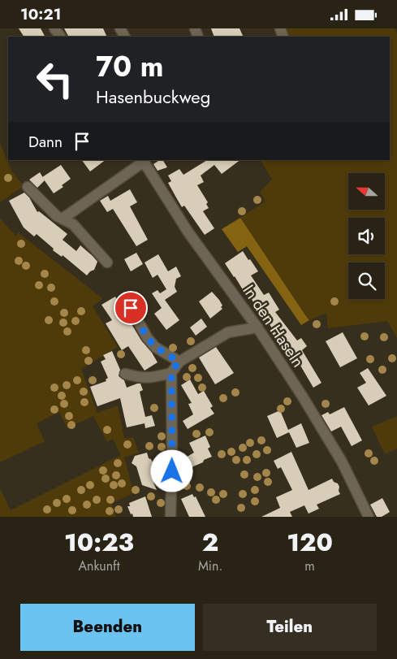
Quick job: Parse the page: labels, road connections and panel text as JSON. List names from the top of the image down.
{
  "streets": {
    "street": ["In den Haseln"]
  },
  "north": "left",
  "page": {
    "status": "10:21",
    "turn": ["70 m", "Hasenbuckweg"],
    "then": "Dann",
    "eta": [
      "10:23",
      "Ankunft",
      "2",
      "Min.",
      "120",
      "m"
    ],
    "buttons": ["Beenden", "Teilen"]
  }
}
